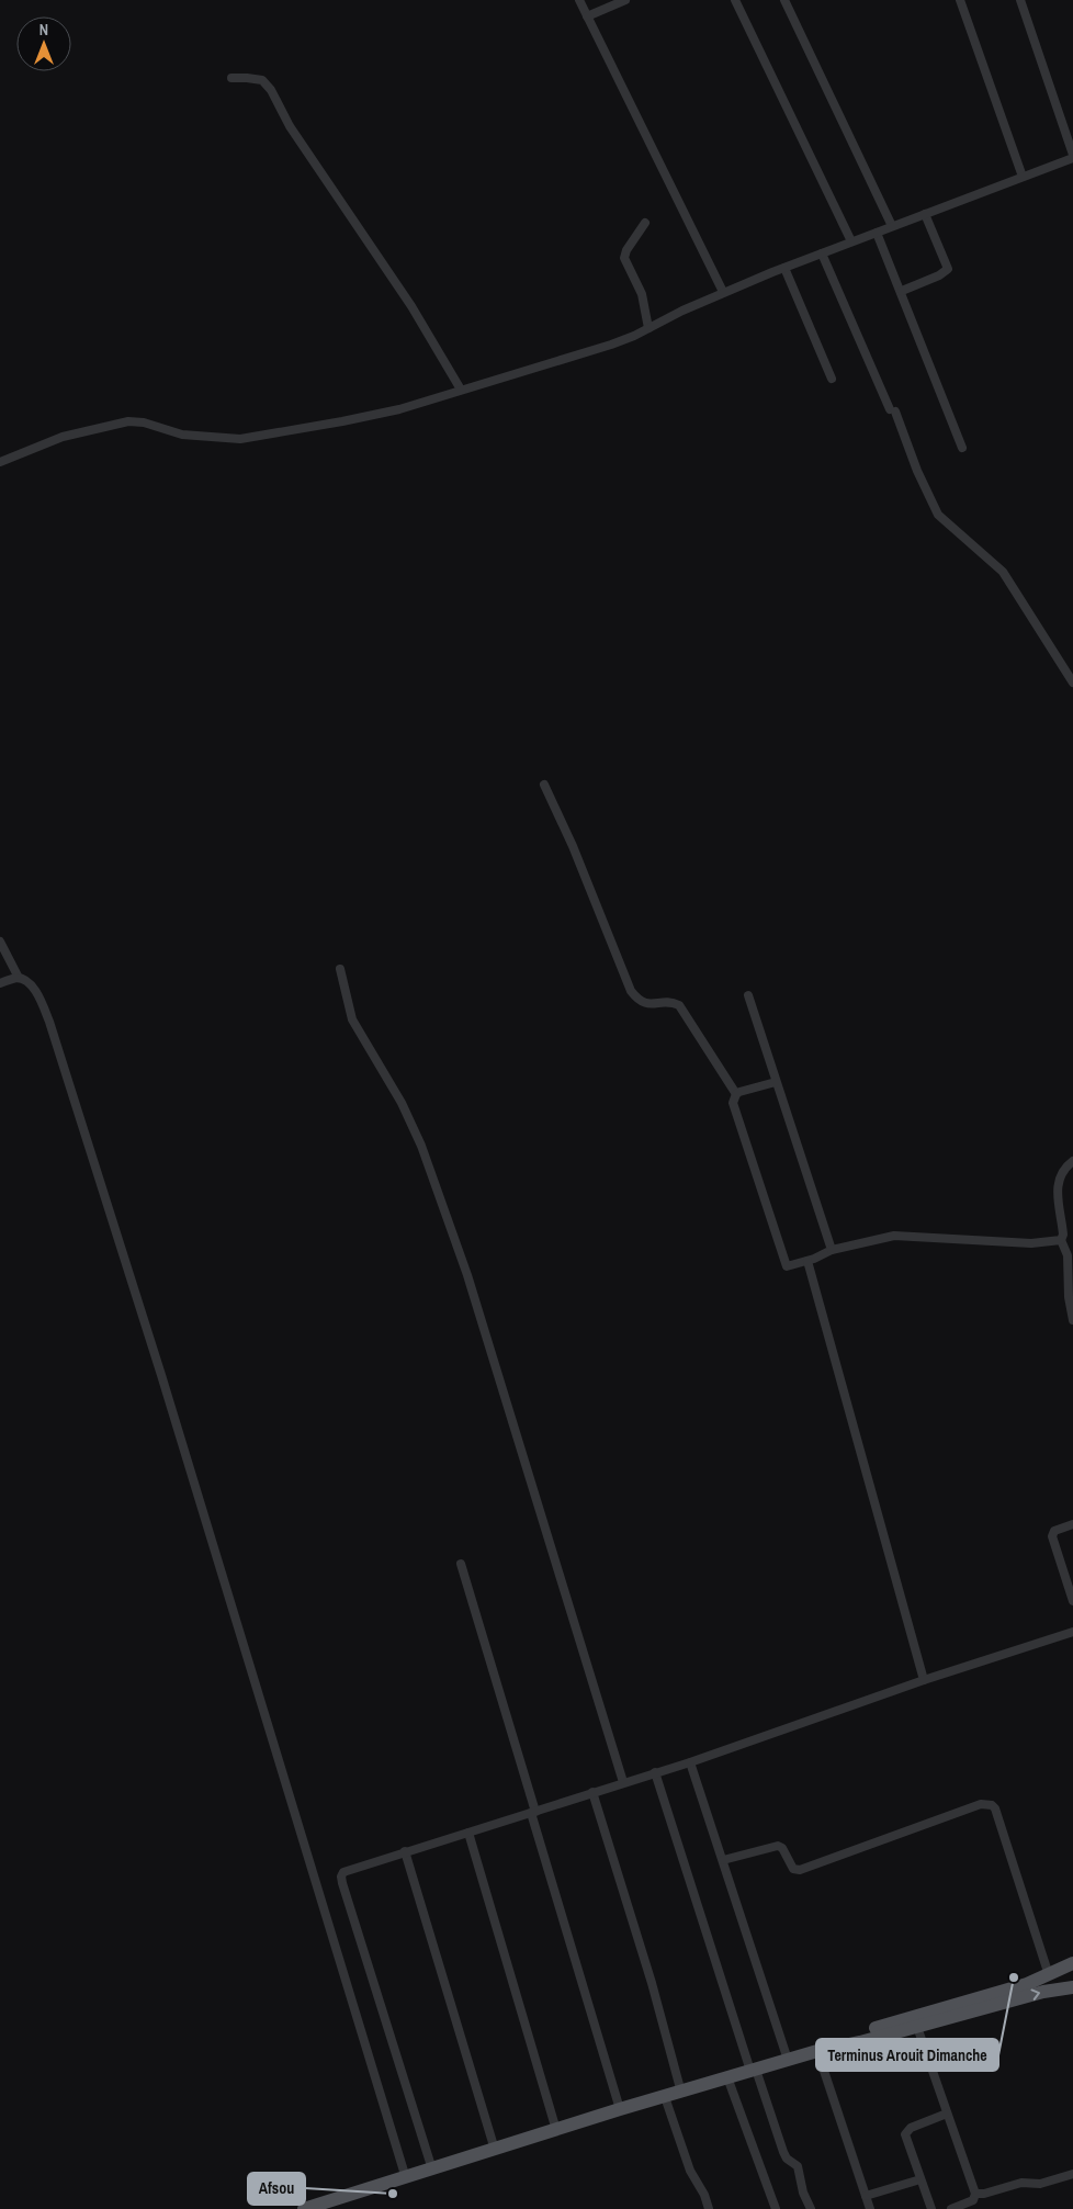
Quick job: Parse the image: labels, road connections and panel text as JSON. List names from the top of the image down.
{
  "places": ["Terminus Arouit Dimanche", "Afsou"],
  "north": "top"
}
